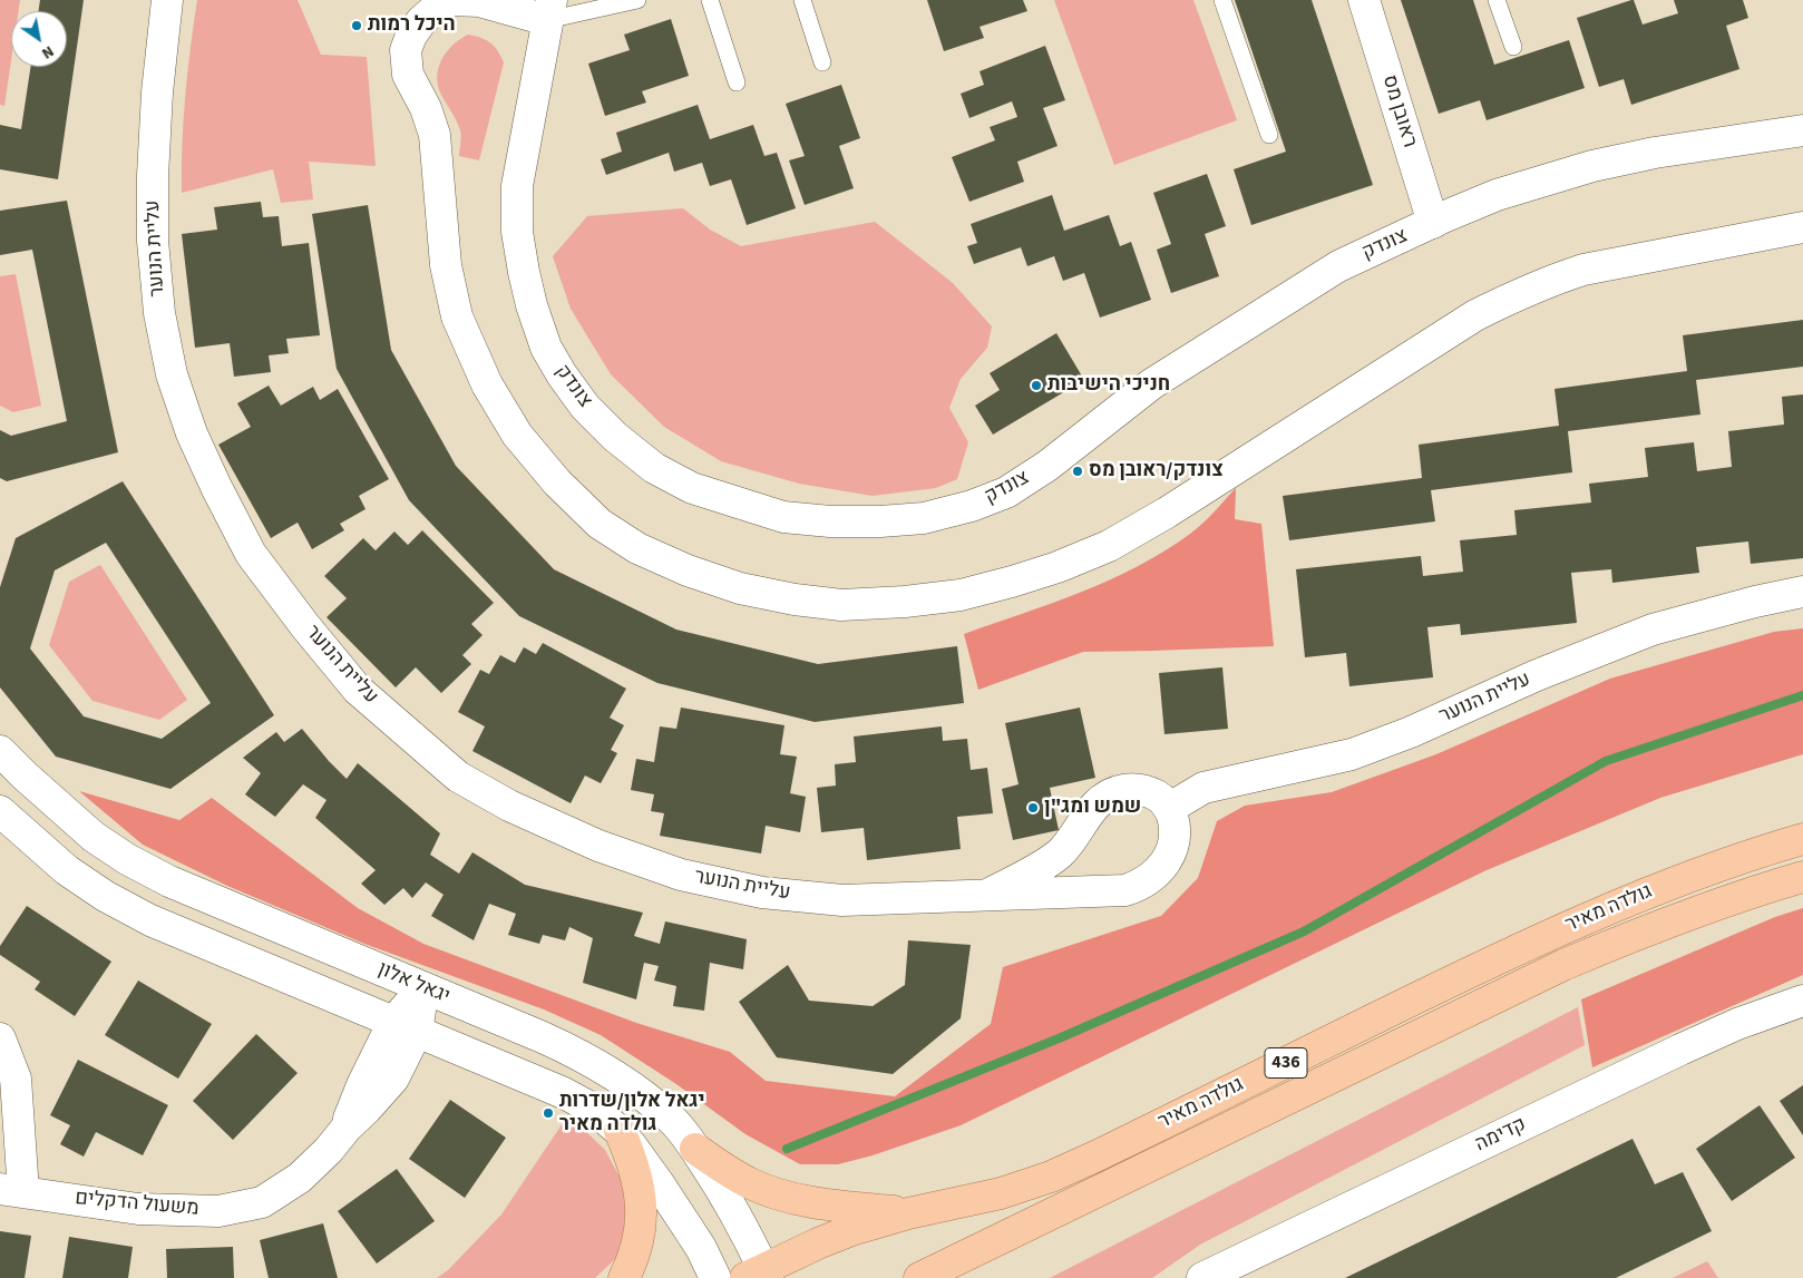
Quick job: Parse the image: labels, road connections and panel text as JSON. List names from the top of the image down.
{
  "streets": {
    "main road": ["גולדה מאיר", "436"],
    "street": [
      "ראובן מס",
      "צונדק",
      "עליית הנוער",
      "יגאל אלון",
      "קדימה",
      "משעול הדקלים"
    ]
  },
  "crossings": [
    ["ראובן מס", "צונדק"],
    ["גולדה מאיר", "יגאל אלון"],
    ["יגאל אלון", "משעול הדקלים"]
  ],
  "places": [
    "היכל רמות",
    "חניכי הישיבות",
    "צונדק/ראובן מס",
    "שמש ומג\"ן",
    "יגאל אלון/שדרות גולדה מאיר"
  ],
  "north": "bottom right"
}
